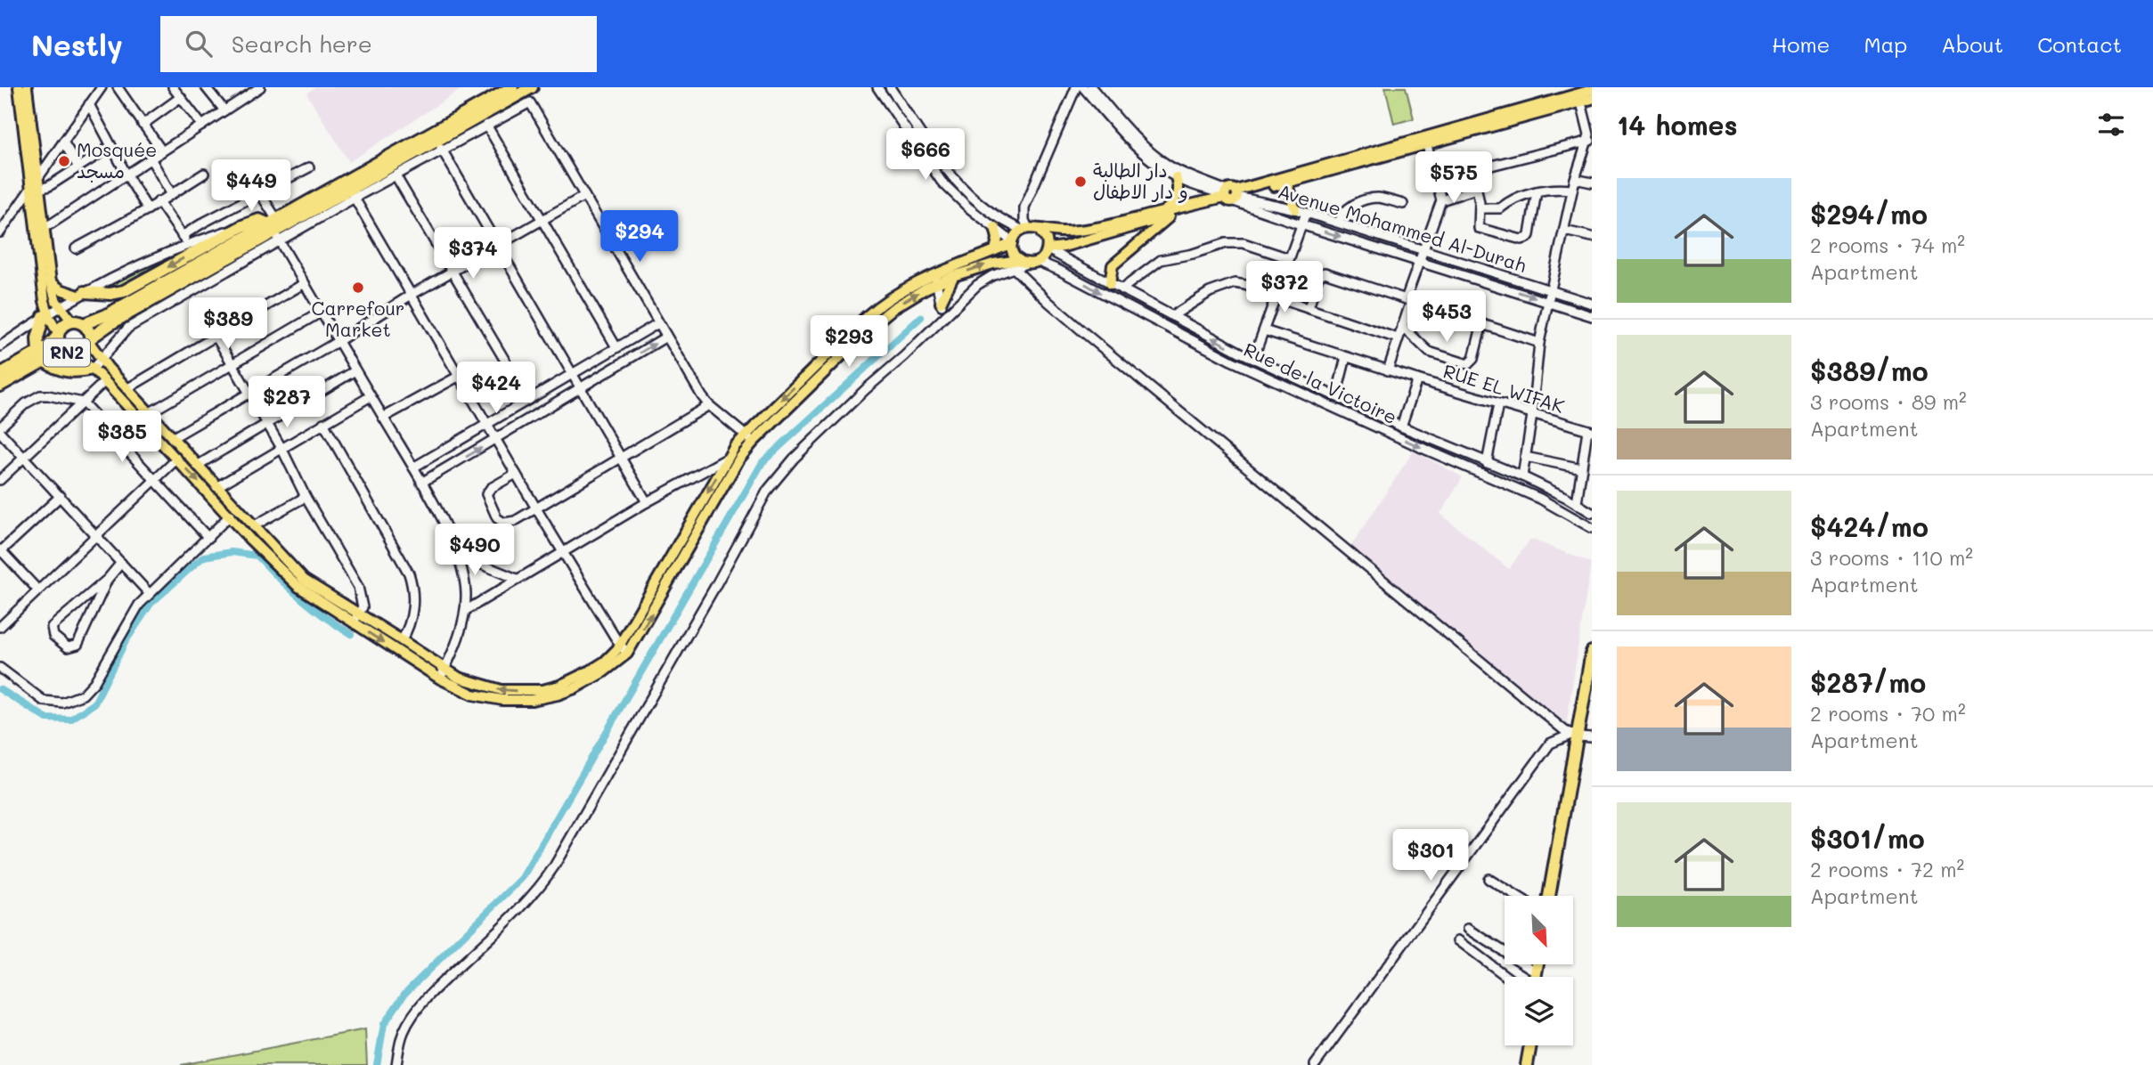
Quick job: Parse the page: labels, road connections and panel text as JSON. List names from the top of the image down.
{
  "streets": {
    "highway": ["RN2"],
    "street": ["Avenue Mohammed Al-Durah", "Rue de la Victoire", "RUE EL WIFAK"]
  },
  "places": ["Mosquée مسجد", "دار الطالبة و دار الاطفال", "Carrefour Market"],
  "north": "bottom right",
  "page": {
    "header": "Nestly",
    "search": "Search here",
    "nav": [
      "Home",
      "Map",
      "About",
      "Contact"
    ],
    "heading": "14 homes",
    "price": [
      "$666",
      "$575",
      "$449",
      "$294",
      "$374",
      "$372",
      "$453",
      "$389",
      "$293",
      "$424",
      "$287",
      "$385",
      "$490",
      "$301"
    ],
    "list": [
      {
        "name": "$294/mo",
        "note": "2 rooms · 74 m² · Apartment"
      },
      {
        "name": "$389/mo",
        "note": "3 rooms · 89 m² · Apartment"
      },
      {
        "name": "$424/mo",
        "note": "3 rooms · 110 m² · Apartment"
      },
      {
        "name": "$287/mo",
        "note": "2 rooms · 70 m² · Apartment"
      },
      {
        "name": "$301/mo",
        "note": "2 rooms · 72 m² · Apartment"
      }
    ]
  }
}
